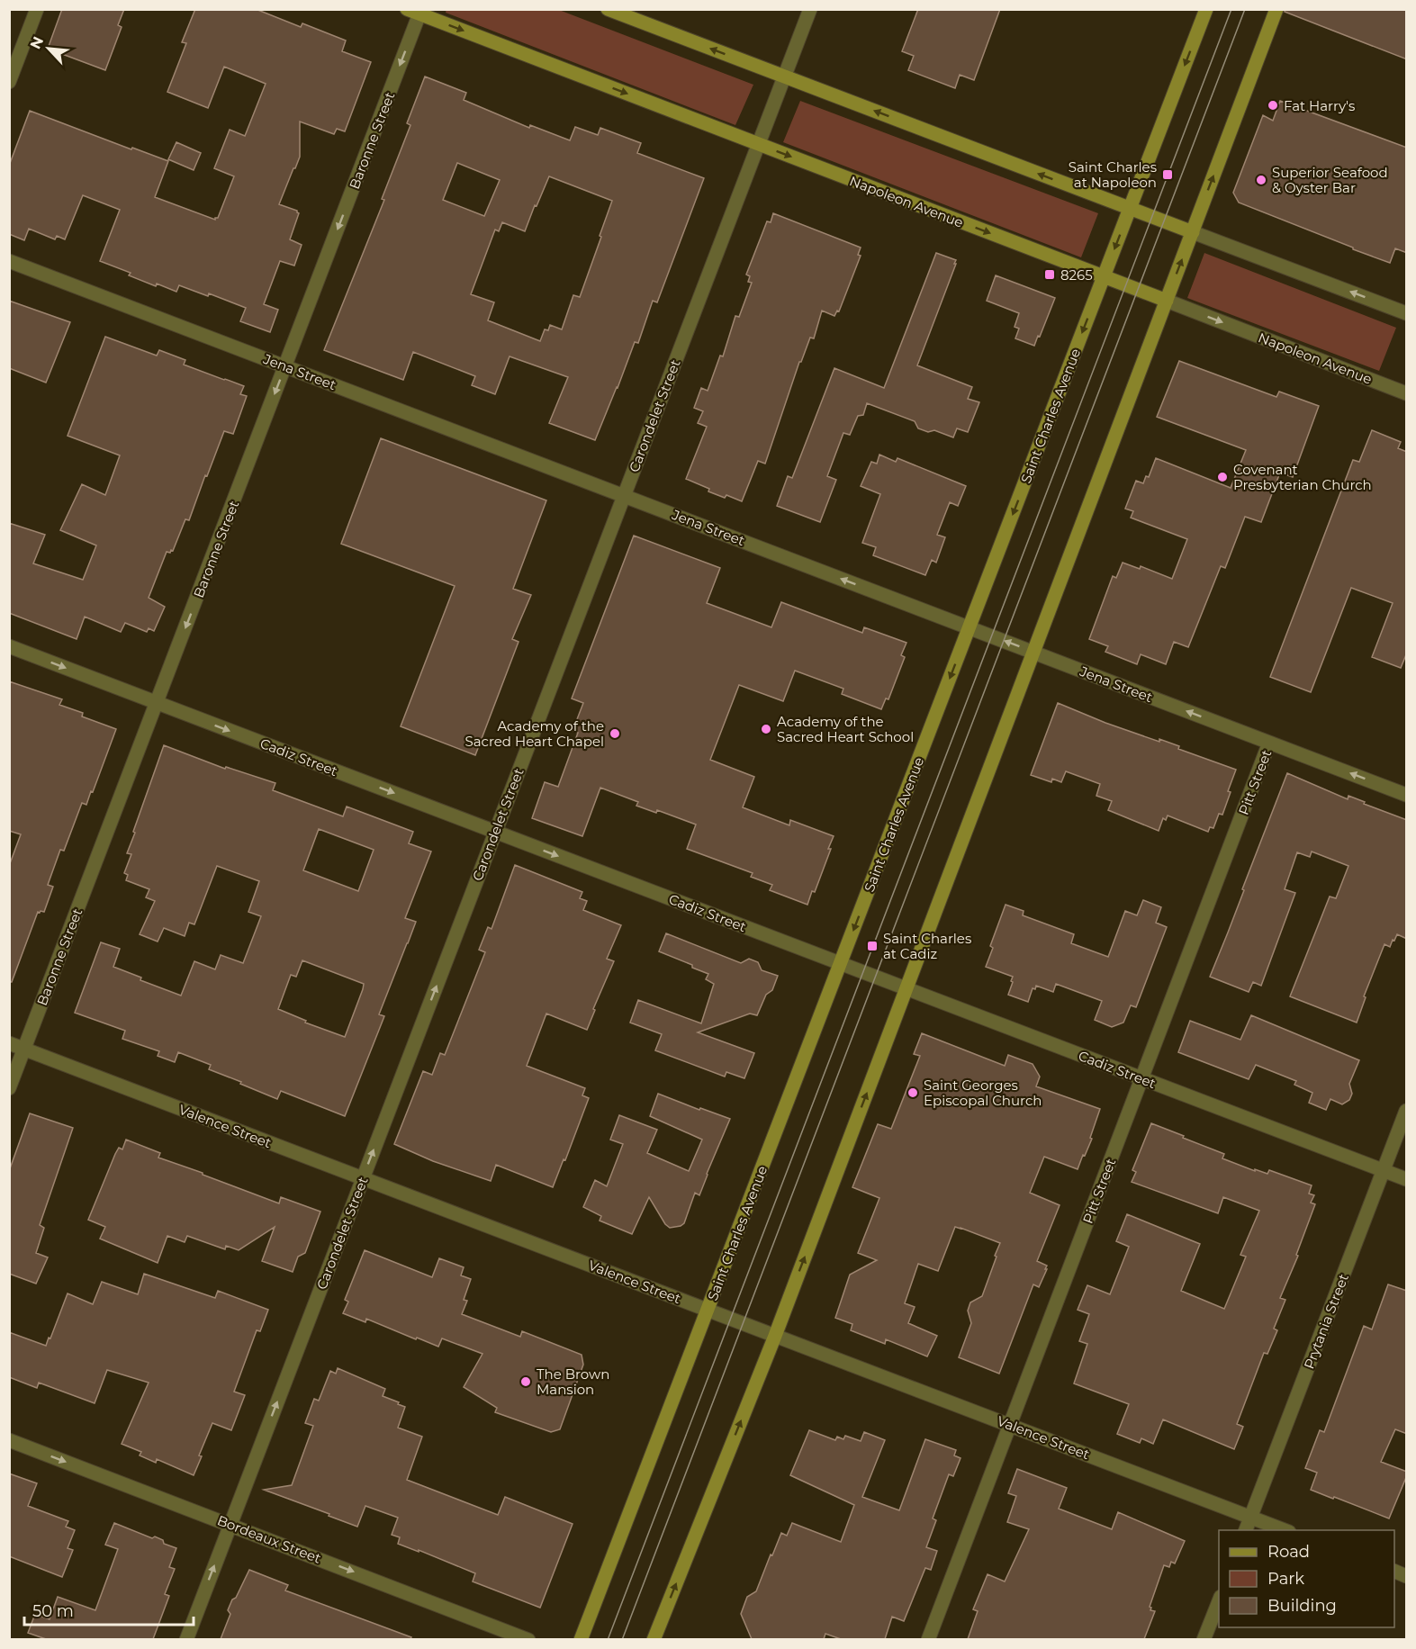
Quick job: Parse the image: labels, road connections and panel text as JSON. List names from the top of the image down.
{
  "streets": {
    "main road": ["Napoleon Avenue", "Saint Charles Avenue"],
    "street": [
      "Baronne Street",
      "Jena Street",
      "Carondelet Street",
      "Cadiz Street",
      "Pitt Street",
      "Valence Street",
      "Prytania Street",
      "Bordeaux Street"
    ]
  },
  "crossings": [
    ["Baronne Street", "Napoleon Avenue"],
    ["Baronne Street", "Jena Street"],
    ["Baronne Street", "Cadiz Street"],
    ["Baronne Street", "Valence Street"],
    ["Napoleon Avenue", "Carondelet Street"],
    ["Napoleon Avenue", "Saint Charles Avenue"],
    ["Jena Street", "Carondelet Street"],
    ["Jena Street", "Saint Charles Avenue"],
    ["Jena Street", "Pitt Street"],
    ["Carondelet Street", "Cadiz Street"],
    ["Carondelet Street", "Valence Street"],
    ["Carondelet Street", "Bordeaux Street"],
    ["Saint Charles Avenue", "Cadiz Street"],
    ["Saint Charles Avenue", "Valence Street"],
    ["Cadiz Street", "Pitt Street"],
    ["Cadiz Street", "Prytania Street"],
    ["Pitt Street", "Valence Street"],
    ["Valence Street", "Prytania Street"]
  ],
  "one_way": [
    "Baronne Street",
    "Jena Street",
    "Carondelet Street",
    "Cadiz Street",
    "Bordeaux Street"
  ],
  "places": {
    "other": [
      "Fat Harry's",
      "Superior Seafood & Oyster Bar",
      "Covenant Presbyterian Church",
      "Academy of the Sacred Heart School",
      "Academy of the Sacred Heart Chapel",
      "Saint Georges Episcopal Church",
      "The Brown Mansion"
    ],
    "transit": ["Saint Charles at Napoleon", "8265", "Saint Charles at Cadiz"]
  },
  "legend": ["Road", "Park", "Building"],
  "scale_bar": "50 m",
  "north": "top left"
}
